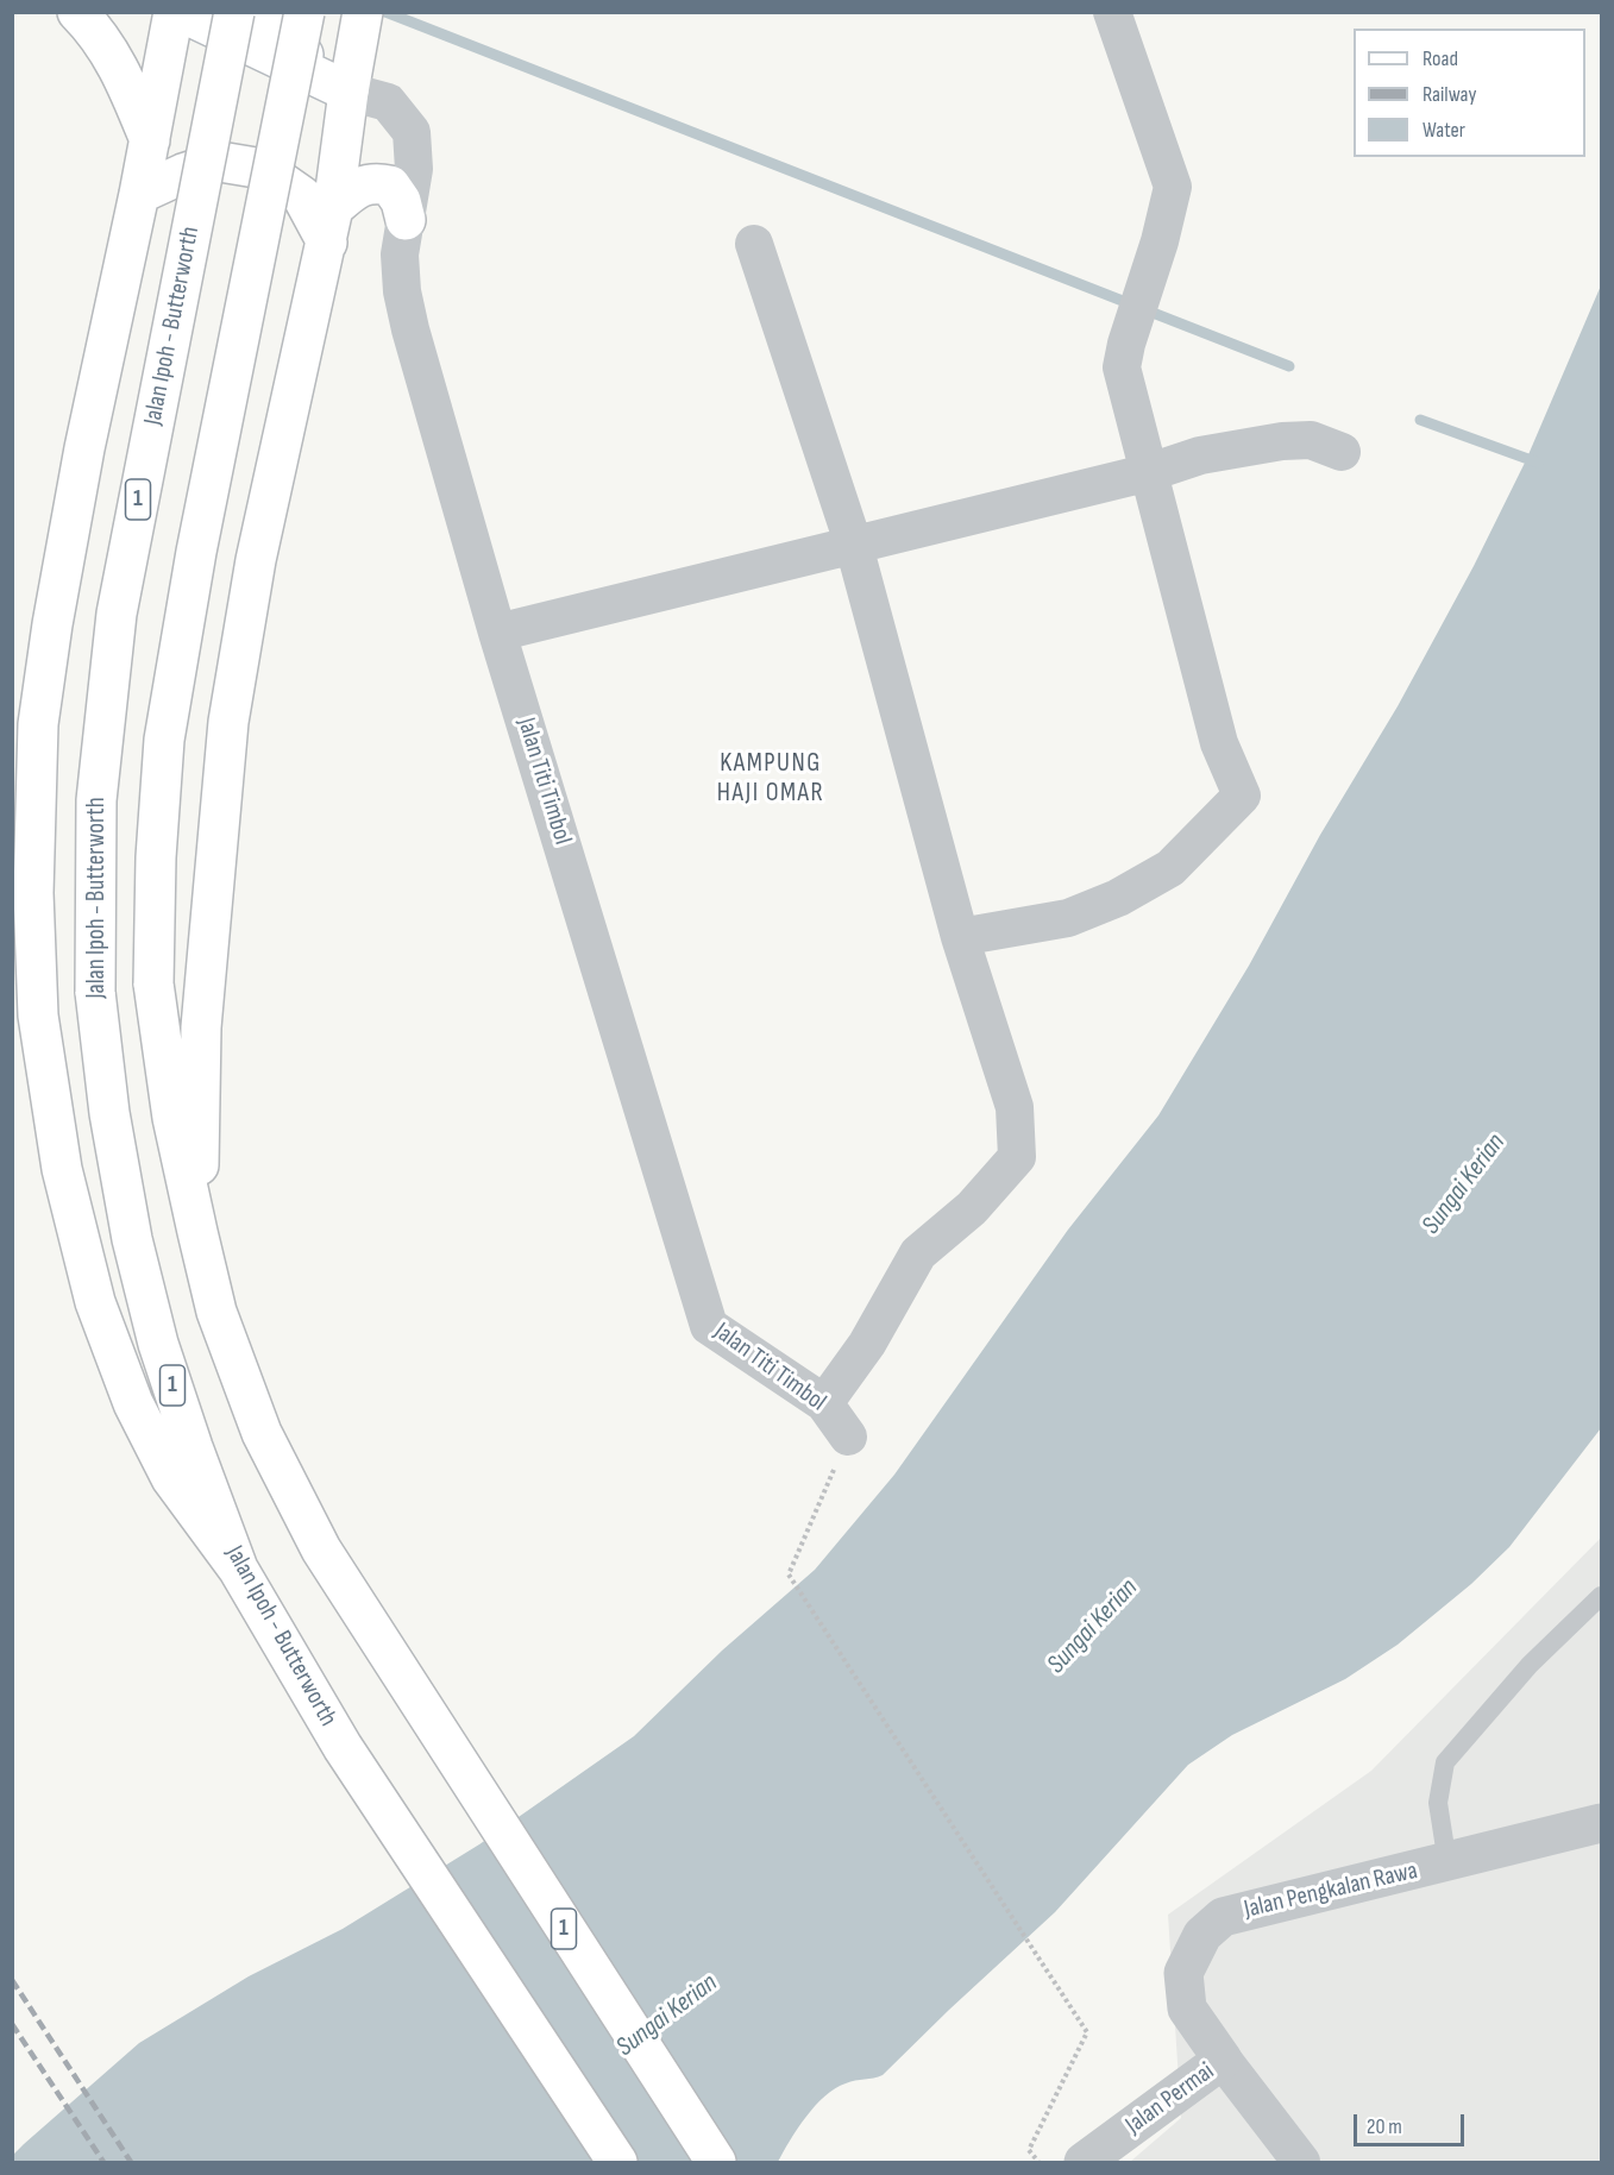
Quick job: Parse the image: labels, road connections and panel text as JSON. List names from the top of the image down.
{
  "streets": {
    "main road": ["Jalan Ipoh - Butterworth", "1"],
    "street": ["Jalan Titi Timbol", "Jalan Pengkalan Rawa", "Jalan Permai"]
  },
  "crossings": [
    ["Jalan Pengkalan Rawa", "Jalan Permai"]
  ],
  "districts": ["KAMPUNG HAJI OMAR"],
  "water": ["Sungai Kerian"],
  "legend": ["Road", "Railway", "Water"],
  "scale_bar": "20 m"
}
